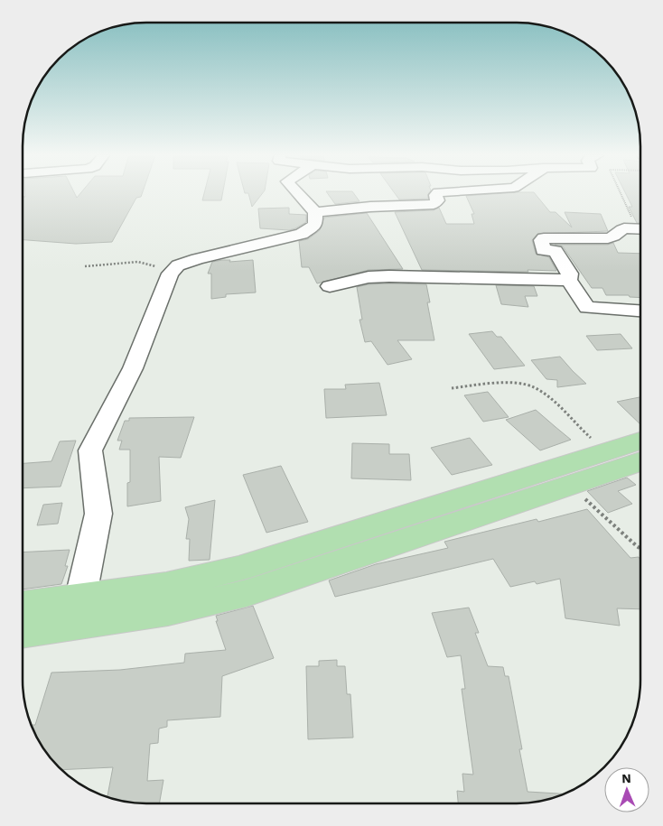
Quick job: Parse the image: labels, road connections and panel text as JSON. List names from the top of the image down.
{
  "north": "top"
}
